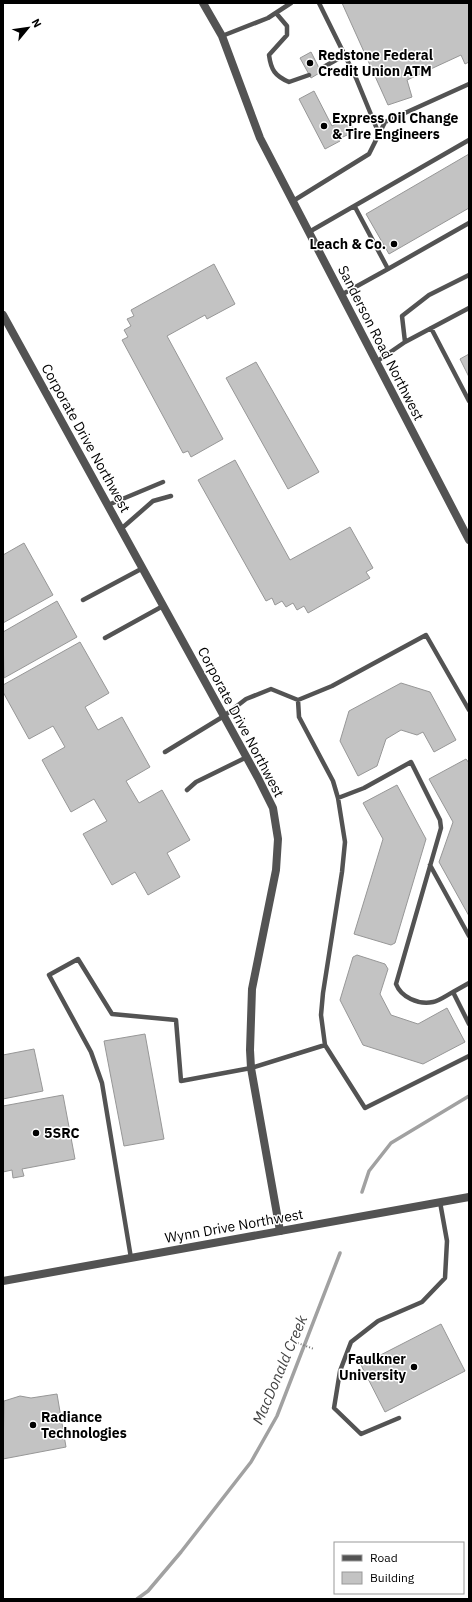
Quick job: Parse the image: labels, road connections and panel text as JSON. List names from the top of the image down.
{
  "streets": {
    "street": ["Sanderson Road Northwest", "Corporate Drive Northwest", "Wynn Drive Northwest"]
  },
  "crossings": [
    ["Corporate Drive Northwest", "Wynn Drive Northwest"]
  ],
  "water": ["MacDonald Creek"],
  "places": [
    "Redstone Federal Credit Union ATM",
    "Express Oil Change & Tire Engineers",
    "Leach & Co.",
    "5SRC",
    "Faulkner University",
    "Radiance Technologies"
  ],
  "legend": ["Road", "Building"],
  "north": "top right"
}
